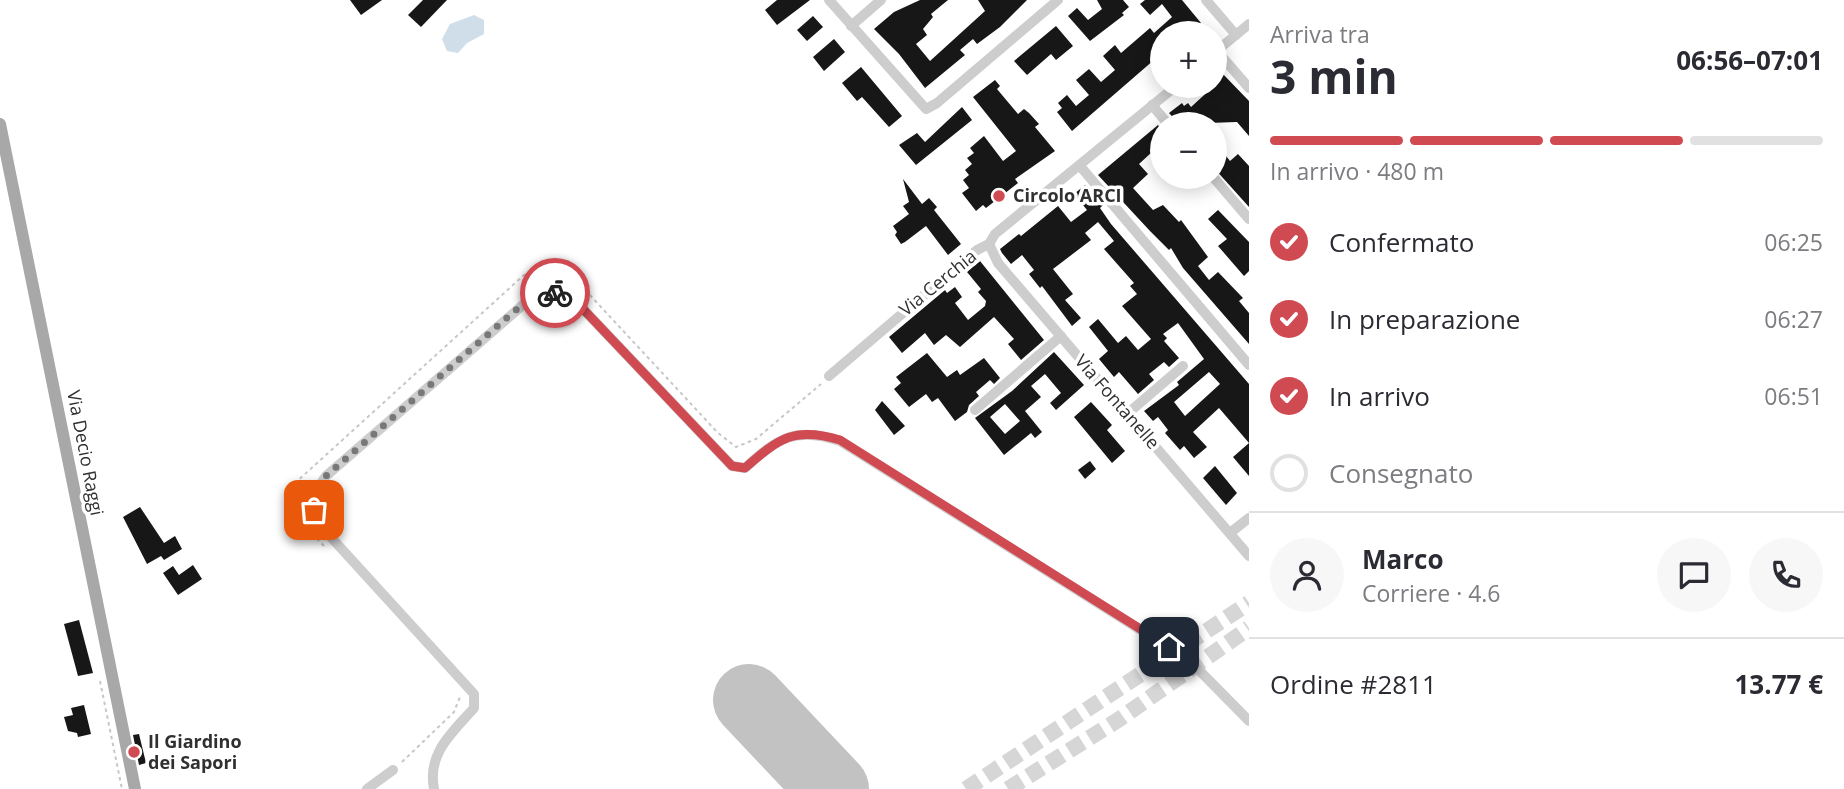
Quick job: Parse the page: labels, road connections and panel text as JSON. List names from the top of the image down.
{
  "streets": {
    "main road": ["Via Decio Raggi"],
    "street": ["Via Cerchia", "Via Fontanelle"]
  },
  "crossings": [
    ["Via Cerchia", "Via Fontanelle"]
  ],
  "places": ["Circolo ARCI", "Il Giardino dei Sapori"],
  "page": {
    "heading": ["3 min", "Arriva tra", "06:56–07:01"],
    "panel": [
      "Marco",
      "Corriere · 4.6",
      "Ordine #2811",
      "13.77 €"
    ],
    "map_buttons": ["+", "−"],
    "bar": "In arrivo · 480 m",
    "list": [
      ["Confermato", "06:25"],
      ["In preparazione", "06:27"],
      ["In arrivo", "06:51"],
      "Consegnato"
    ]
  }
}
